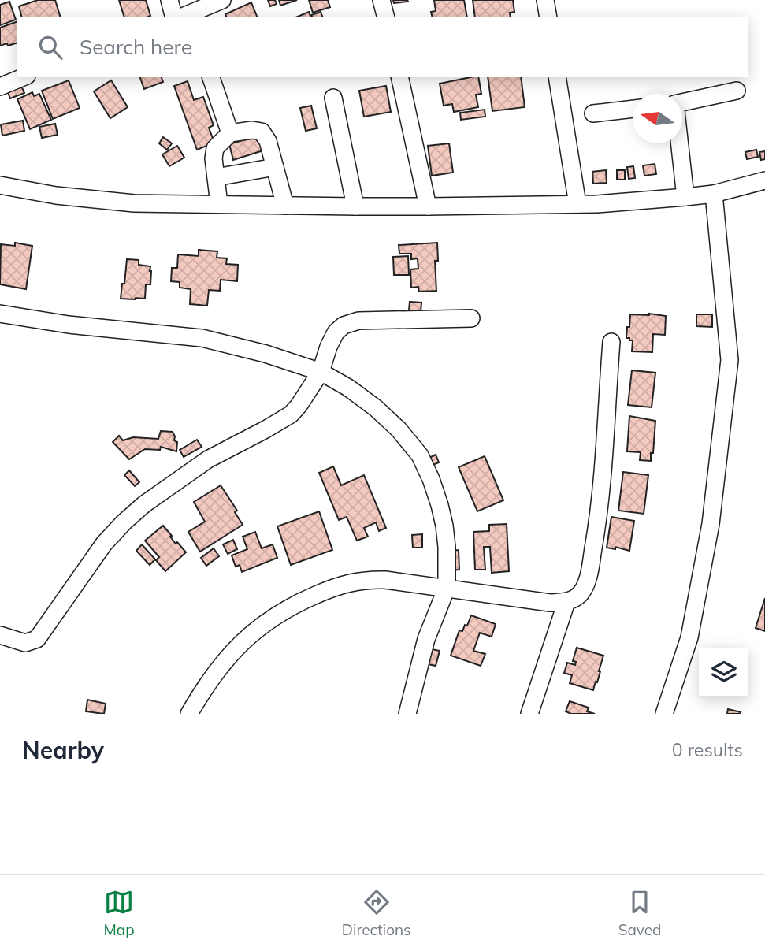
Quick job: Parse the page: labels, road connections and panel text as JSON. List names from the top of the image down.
{
  "north": "left",
  "page": {
    "search": "Search here",
    "heading": ["Nearby", "0 results"],
    "nav": ["Map", "Directions", "Saved"]
  }
}
